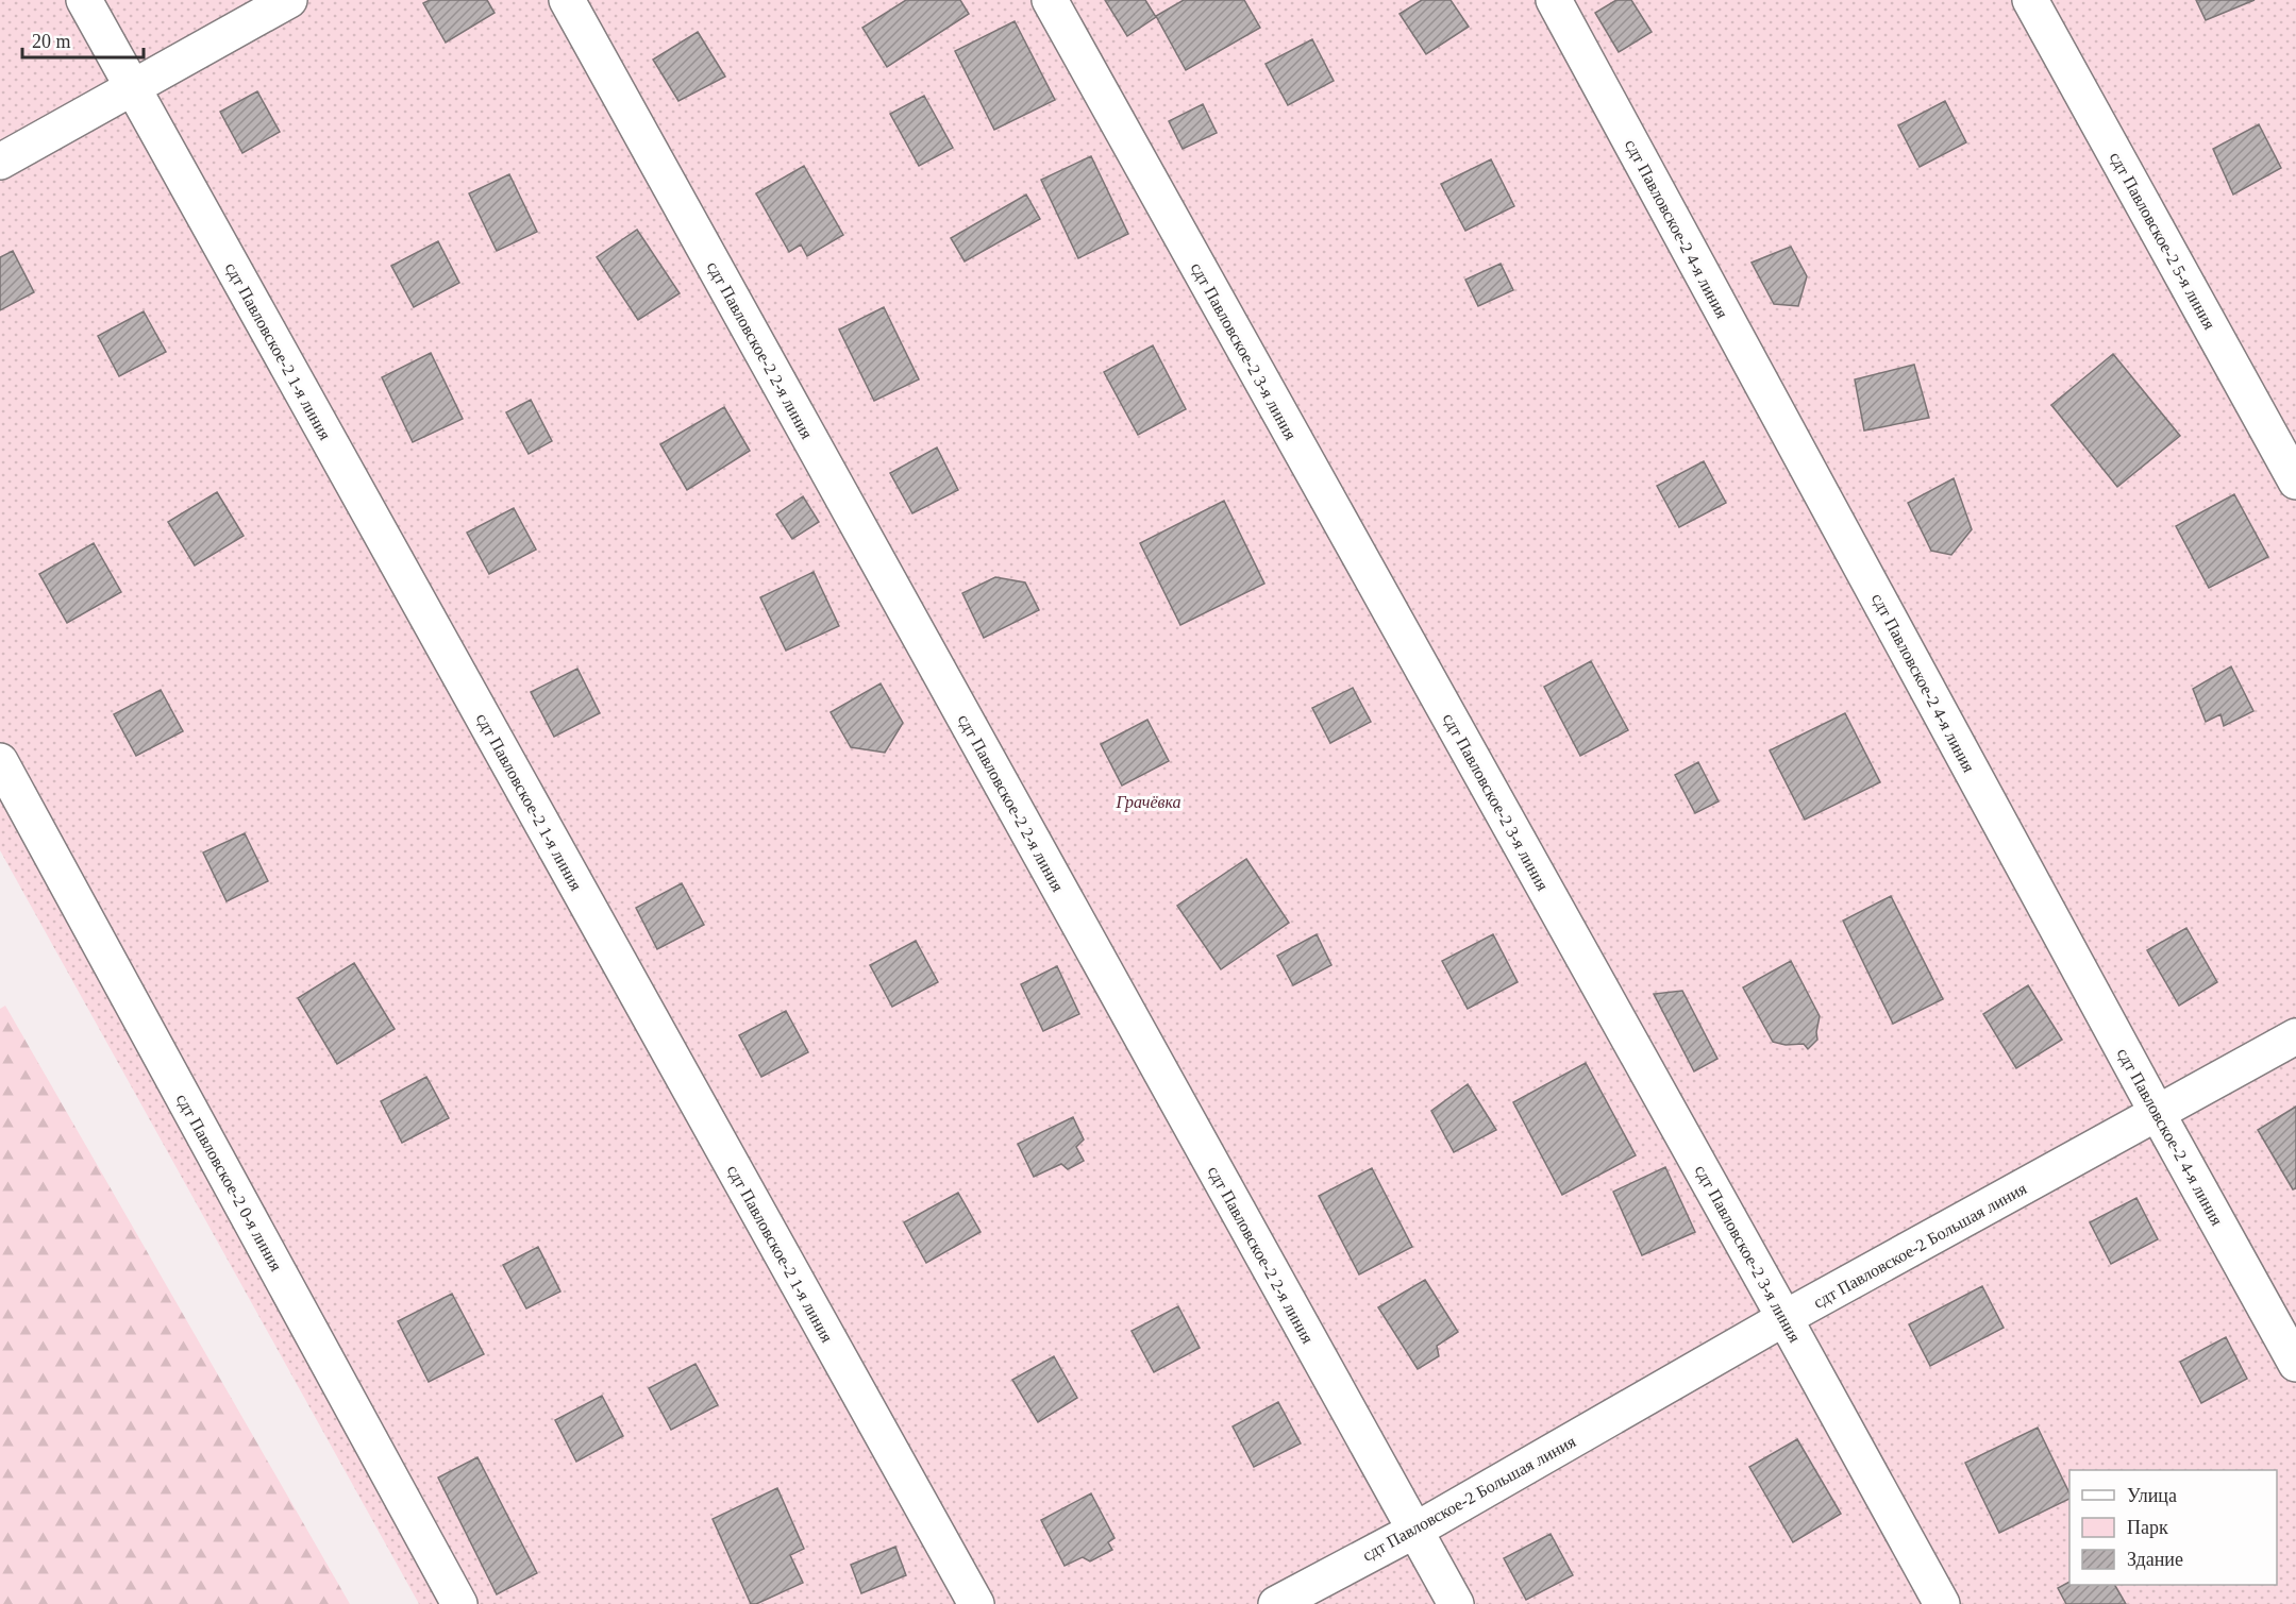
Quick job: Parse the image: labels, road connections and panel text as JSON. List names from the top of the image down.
{
  "streets": {
    "lane": [
      "сдт Павловское-2 4-я линия",
      "сдт Павловское-2 5-я линия",
      "сдт Павловское-2 2-я линия",
      "сдт Павловское-2 1-я линия",
      "сдт Павловское-2 3-я линия",
      "сдт Павловское-2 0-я линия",
      "сдт Павловское-2 Большая линия"
    ]
  },
  "crossings": [
    ["сдт Павловское-2 4-я линия", "сдт Павловское-2 Большая линия"],
    ["сдт Павловское-2 2-я линия", "сдт Павловское-2 Большая линия"],
    ["сдт Павловское-2 3-я линия", "сдт Павловское-2 Большая линия"]
  ],
  "parks": ["Грачёвка"],
  "legend": ["Улица", "Парк", "Здание"],
  "scale_bar": "20 m"
}
